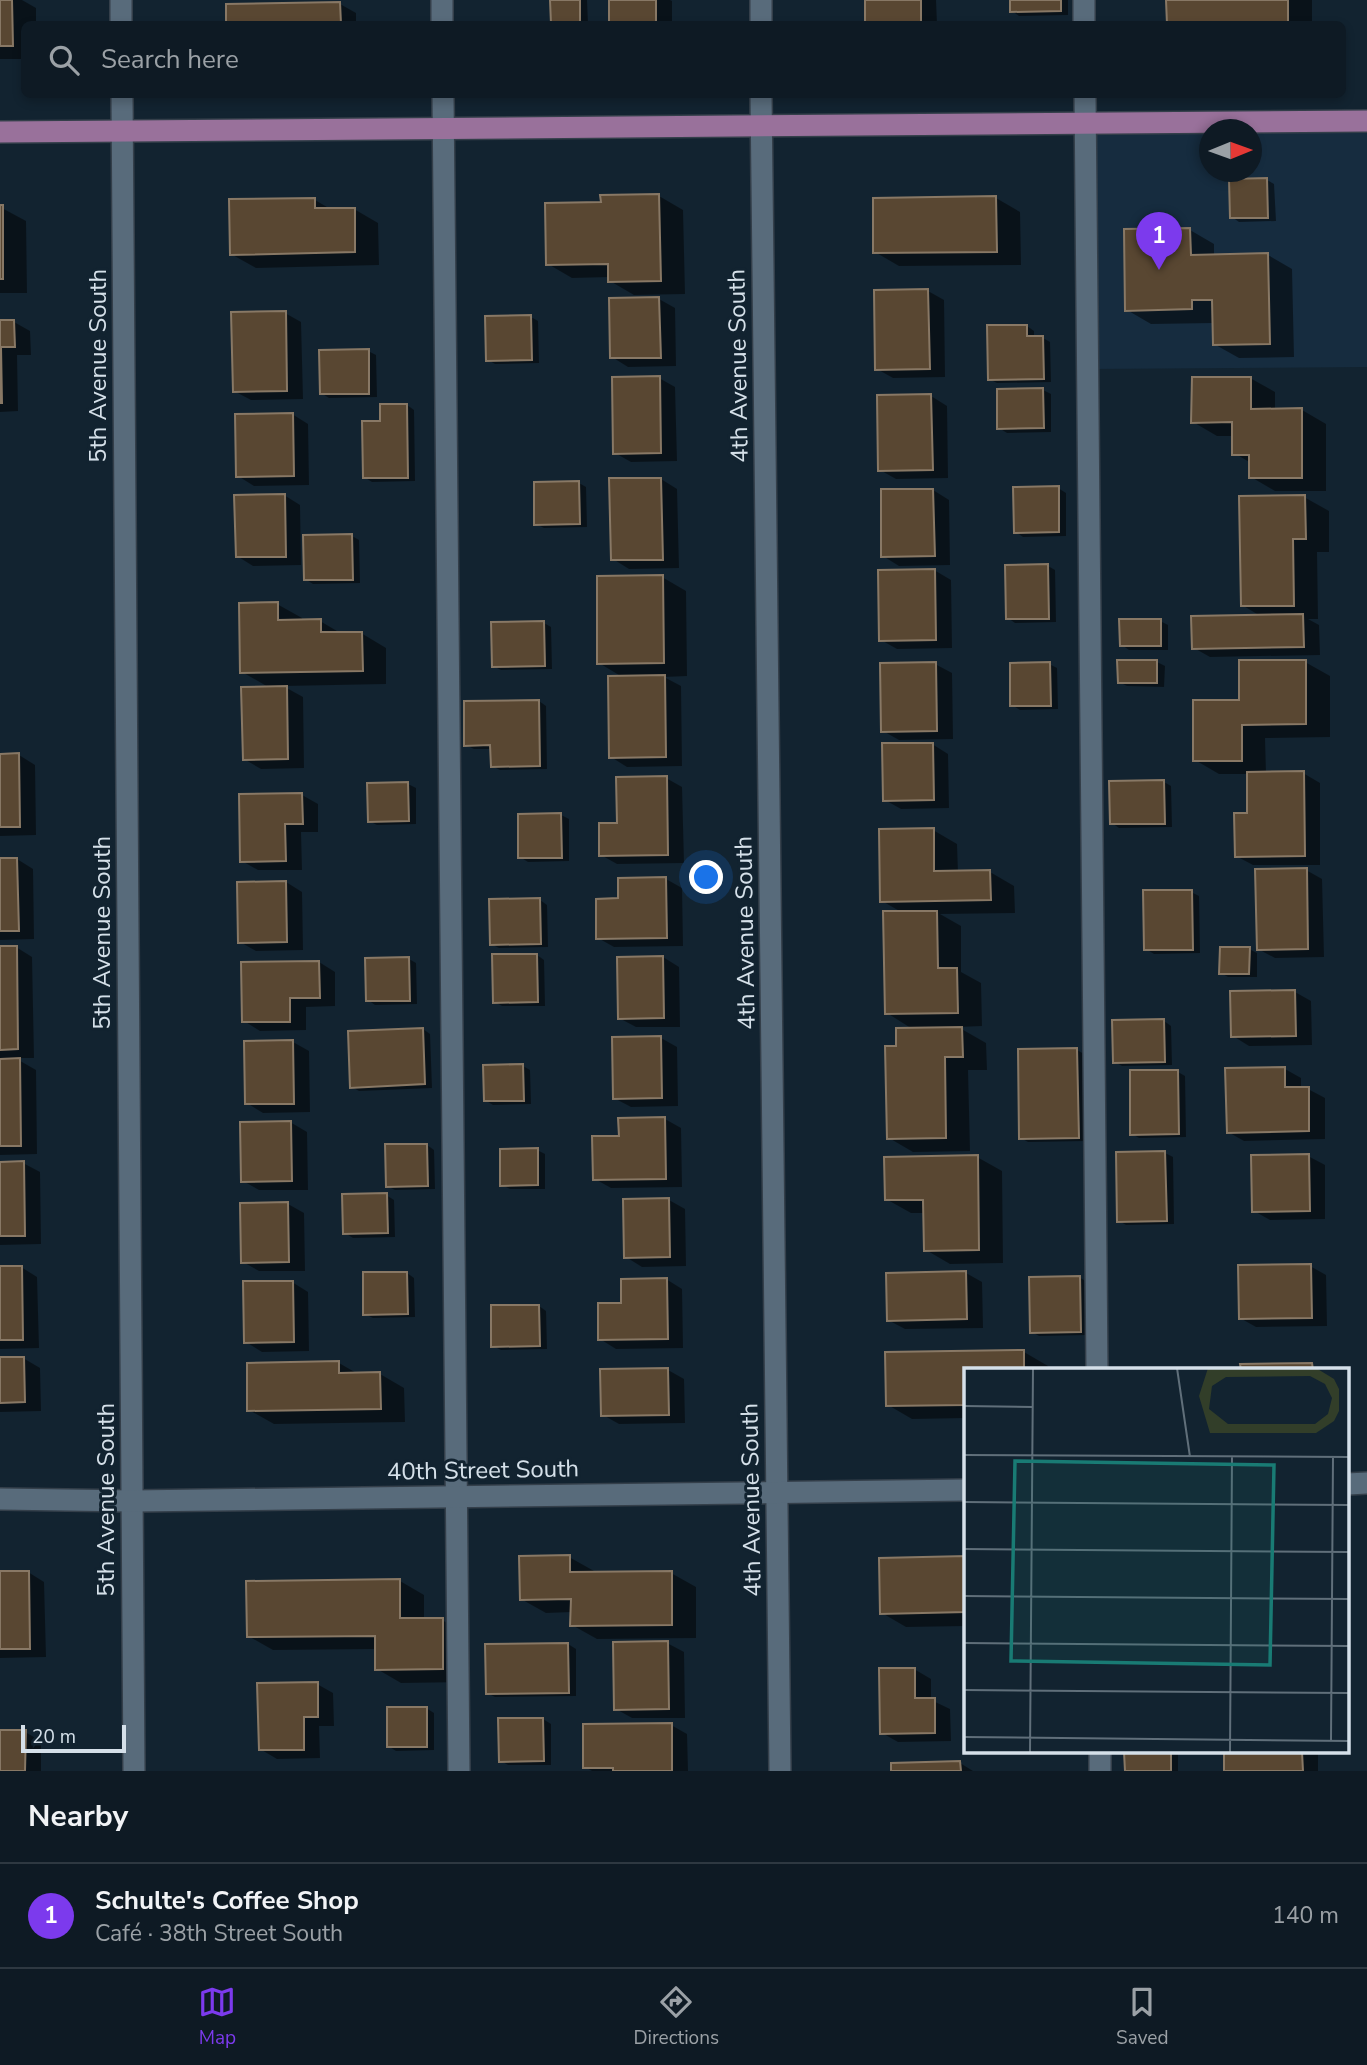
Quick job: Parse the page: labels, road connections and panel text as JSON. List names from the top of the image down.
{
  "streets": {
    "street": ["5th Avenue South", "4th Avenue South", "40th Street South"]
  },
  "crossings": [
    ["5th Avenue South", "40th Street South"],
    ["4th Avenue South", "40th Street South"]
  ],
  "scale_bar": "20 m",
  "north": "right",
  "page": {
    "search": "Search here",
    "pins": "1",
    "scale": "20 m",
    "heading": "Nearby",
    "list": [
      {
        "mark": "1",
        "name": "Schulte's Coffee Shop",
        "note": "Café · 38th Street South",
        "value": "140 m"
      }
    ],
    "nav": ["Map", "Directions", "Saved"]
  }
}
